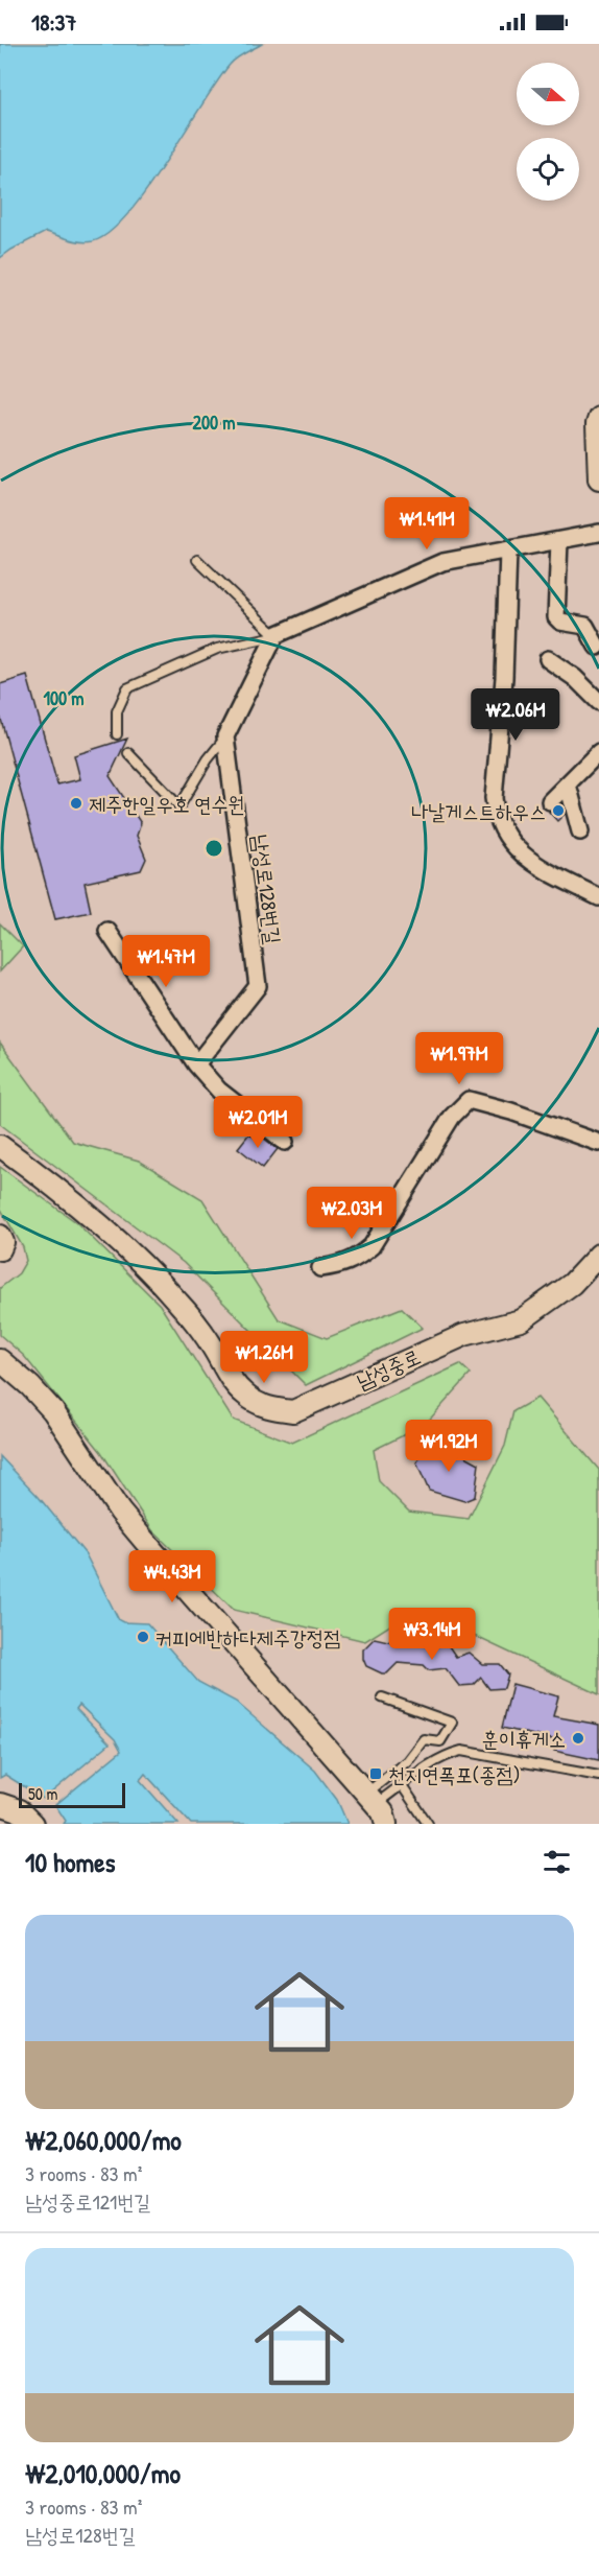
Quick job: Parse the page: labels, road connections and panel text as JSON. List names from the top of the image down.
{
  "streets": {
    "street": ["남성로128번길", "남성중로"]
  },
  "places": {
    "other": [
      "제주한일우호 연수원",
      "나날게스트하우스",
      "커피에반하다제주강정점",
      "훈이휴게소"
    ],
    "transit": ["천지연폭포(종점)"]
  },
  "scale_bar": "50 m",
  "north": "right",
  "page": {
    "status": "18:37",
    "price": [
      "₩1.41M",
      "₩2.06M",
      "₩1.47M",
      "₩1.97M",
      "₩2.01M",
      "₩2.03M",
      "₩1.26M",
      "₩1.92M",
      "₩4.43M",
      "₩3.14M"
    ],
    "scale": "50 m",
    "heading": "10 homes",
    "list": [
      {
        "name": "₩2,060,000/mo",
        "note": "3 rooms · 83 m² · 남성중로121번길"
      },
      {
        "name": "₩2,010,000/mo",
        "note": "3 rooms · 83 m² · 남성로128번길"
      }
    ]
  },
  "rings": ["200 m", "100 m"]
}
